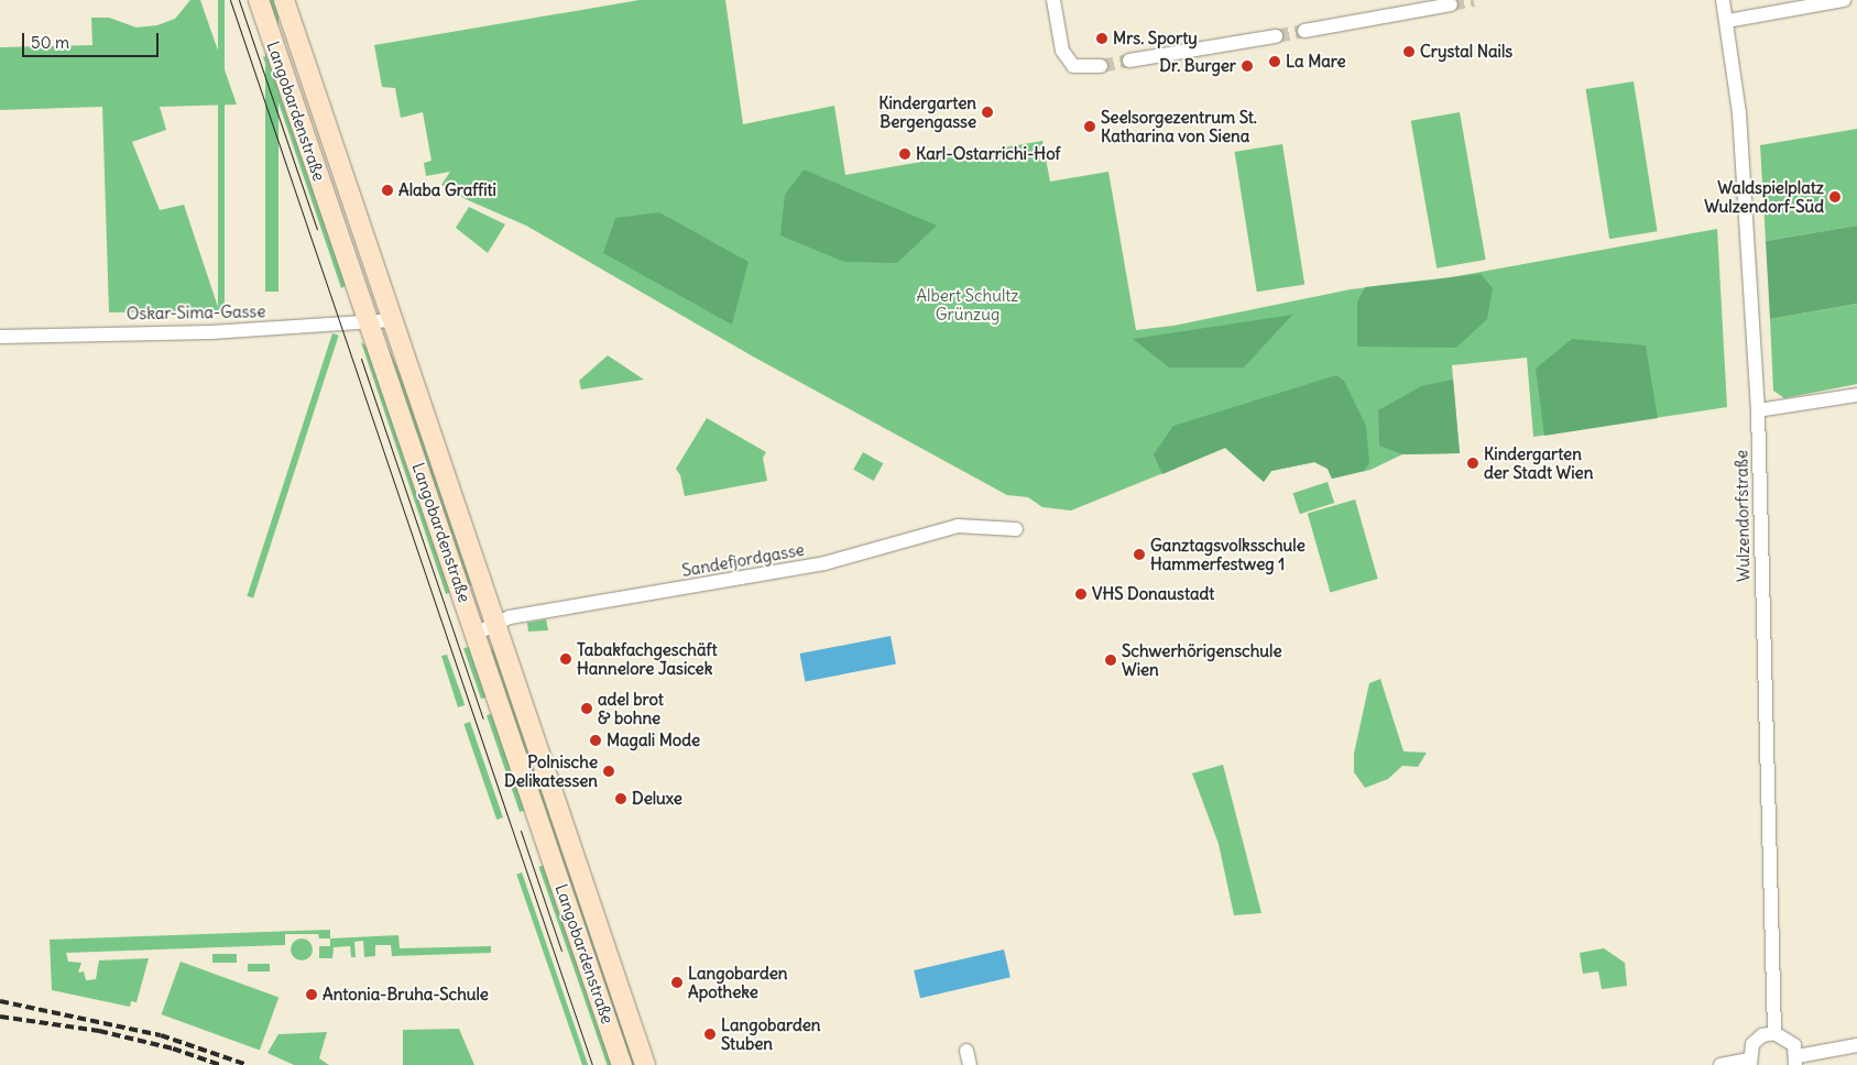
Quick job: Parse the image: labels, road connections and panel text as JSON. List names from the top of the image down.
{
  "streets": {
    "street": [
      "Langobardenstraße",
      "Oskar-Sima-Gasse",
      "Wulzendorfstraße",
      "Sandefjordgasse"
    ]
  },
  "crossings": [
    ["Langobardenstraße", "Oskar-Sima-Gasse"],
    ["Langobardenstraße", "Sandefjordgasse"]
  ],
  "parks": ["Albert Schultz Grünzug"],
  "places": [
    "Mrs. Sporty",
    "Crystal Nails",
    "La Mare",
    "Dr. Burger",
    "Kindergarten Bergengasse",
    "Seelsorgezentrum St. Katharina von Siena",
    "Karl-Ostarrichi-Hof",
    "Alaba Graffiti",
    "Waldspielplatz Wulzendorf-Süd",
    "Kindergarten der Stadt Wien",
    "Ganztagsvolksschule Hammerfestweg 1",
    "VHS Donaustadt",
    "Tabakfachgeschäft Hannelore Jasicek",
    "Schwerhörigenschule Wien",
    "adel brot & bohne",
    "Magali Mode",
    "Polnische Delikatessen",
    "Deluxe",
    "Langobarden Apotheke",
    "Antonia-Bruha-Schule",
    "Langobarden Stuben"
  ],
  "scale_bar": "50 m"
}
